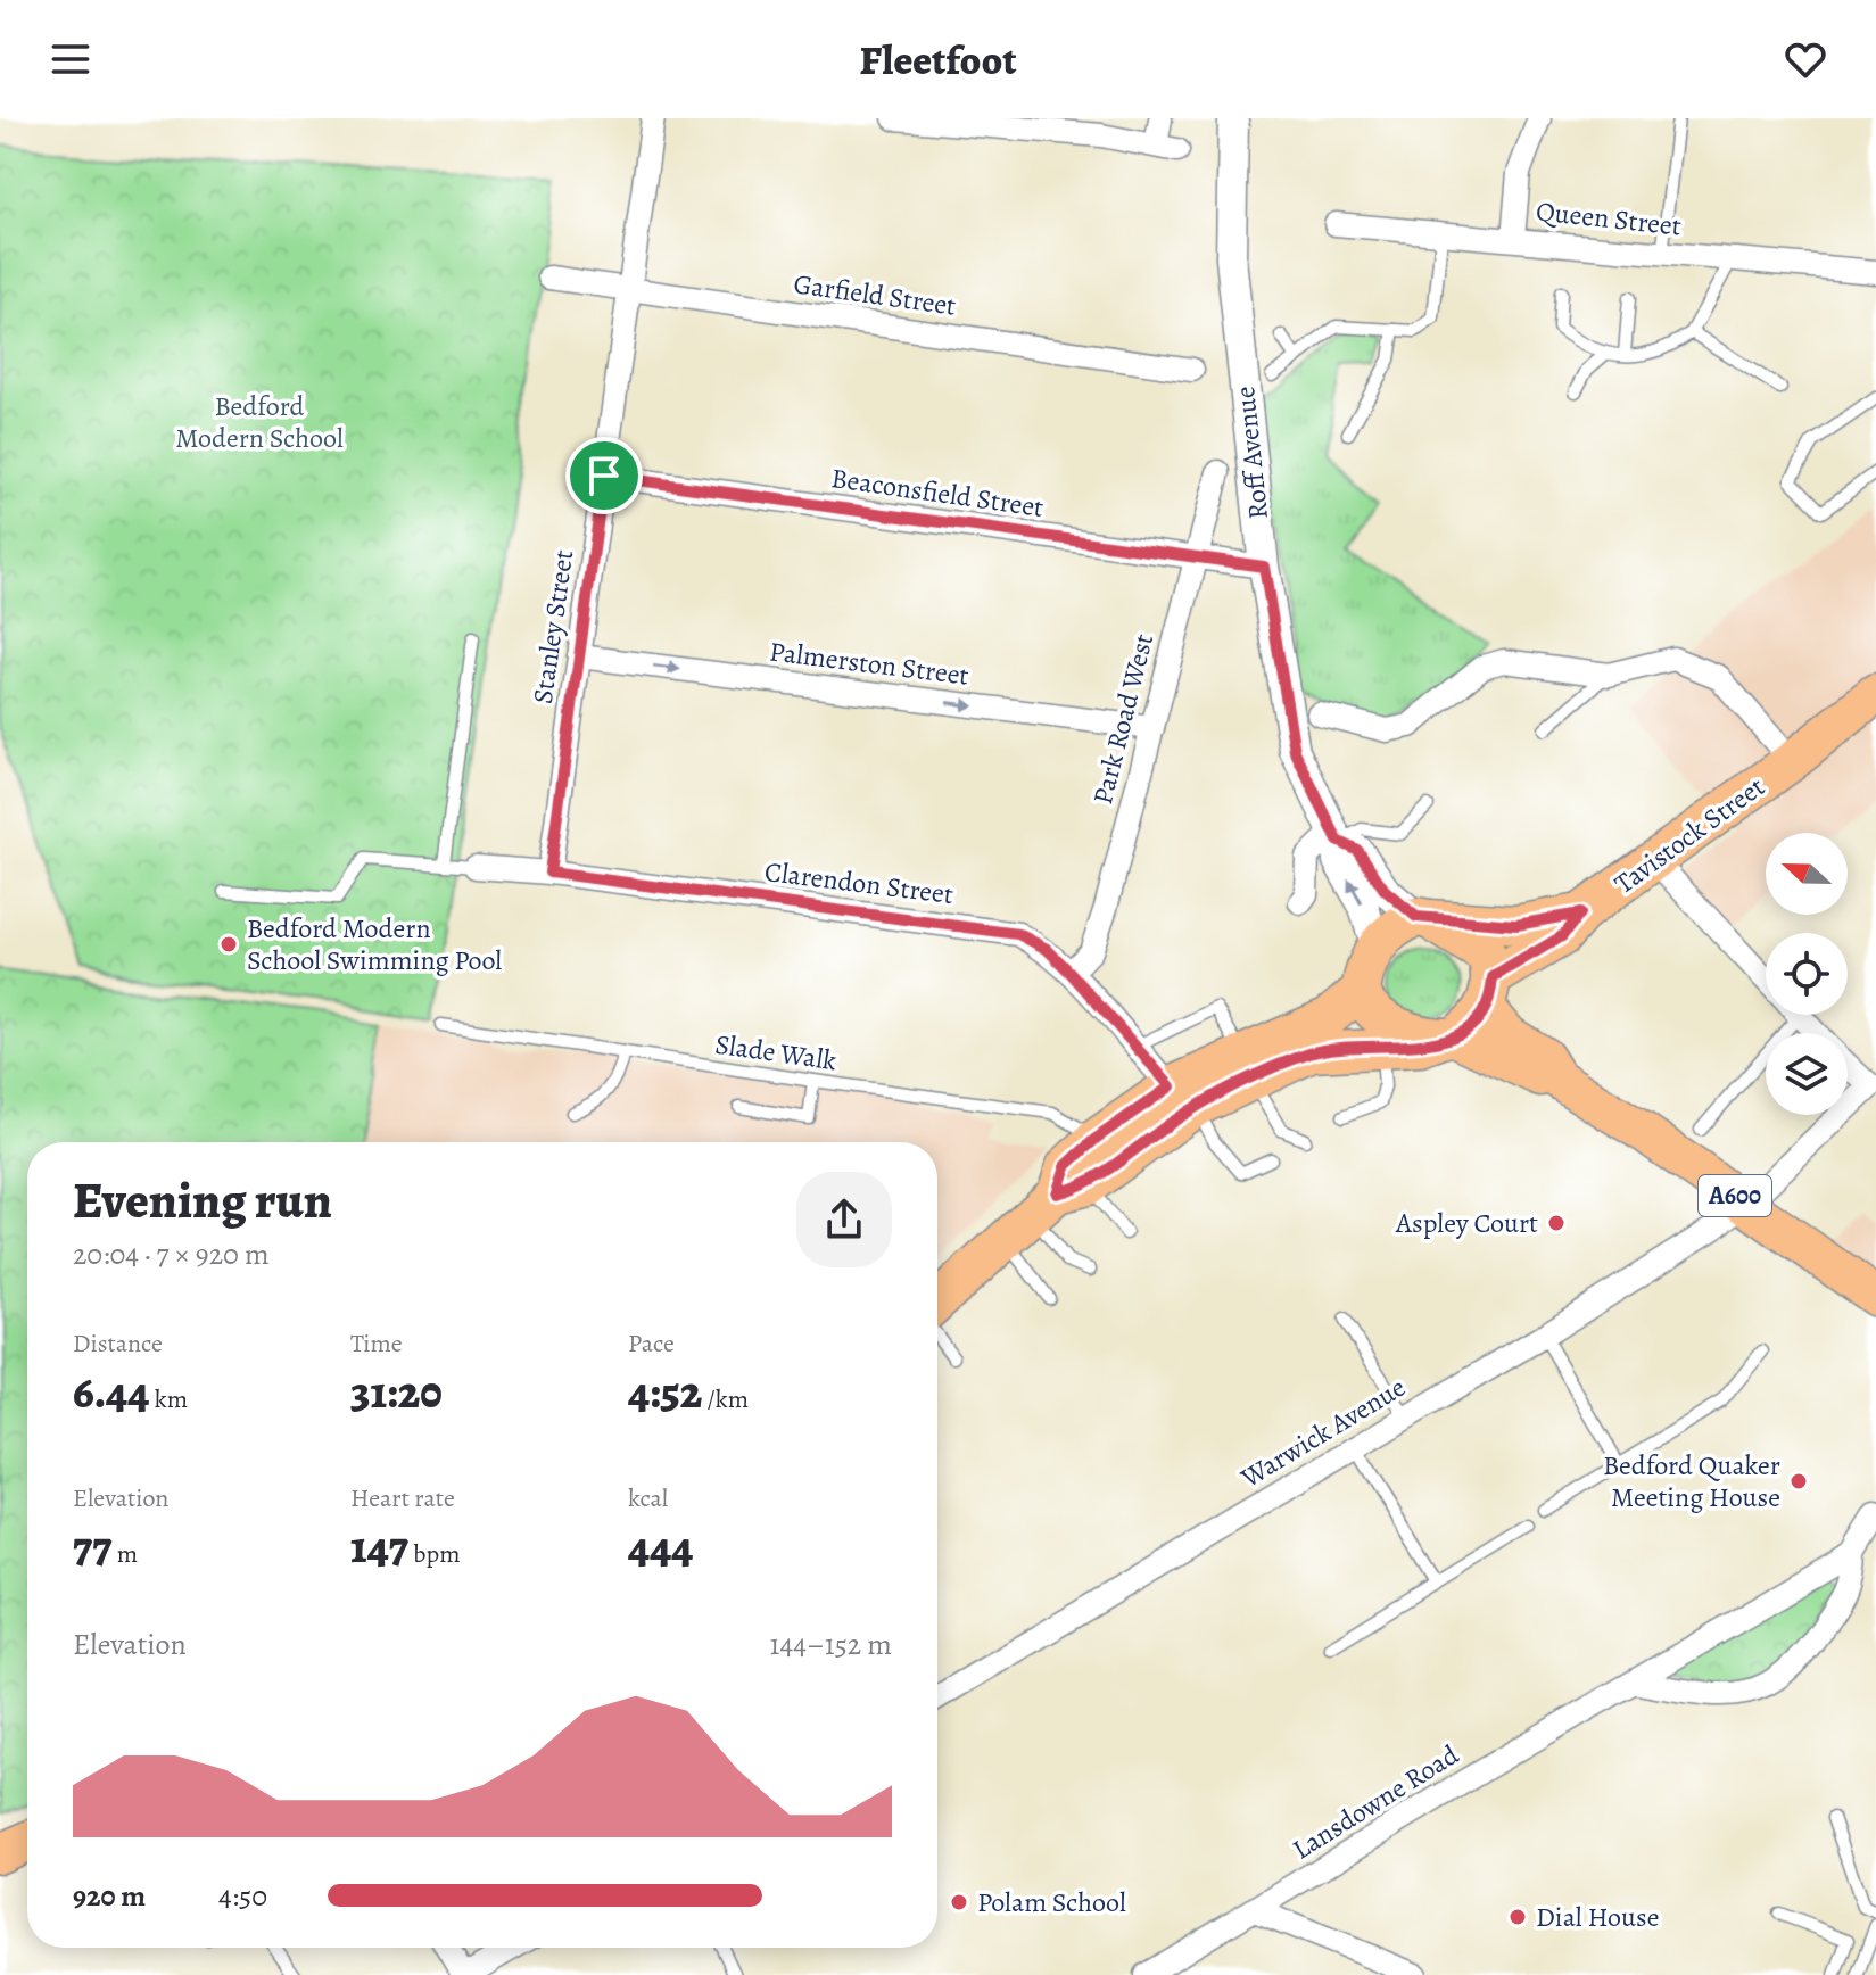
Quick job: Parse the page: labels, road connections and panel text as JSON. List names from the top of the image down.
{
  "streets": {
    "main road": ["Tavistock Street", "A600"],
    "street": [
      "Queen Street",
      "Garfield Street",
      "Roff Avenue",
      "Beaconsfield Street",
      "Stanley Street",
      "Palmerston Street",
      "Park Road West",
      "Clarendon Street",
      "Warwick Avenue",
      "Lansdowne Road"
    ],
    "lane": ["Slade Walk"]
  },
  "crossings": [
    ["Garfield Street", "Stanley Street"],
    ["Roff Avenue", "Beaconsfield Street"],
    ["Roff Avenue", "Tavistock Street"],
    ["Roff Avenue", "A600"],
    ["Beaconsfield Street", "Stanley Street"],
    ["Beaconsfield Street", "Park Road West"],
    ["Stanley Street", "Palmerston Street"],
    ["Stanley Street", "Clarendon Street"],
    ["Palmerston Street", "Park Road West"],
    ["Park Road West", "Clarendon Street"],
    ["Tavistock Street", "A600"],
    ["A600", "Warwick Avenue"]
  ],
  "one_way": ["Palmerston Street"],
  "parks": ["Bedford Modern School"],
  "places": [
    "Bedford Modern School Swimming Pool",
    "Aspley Court",
    "Bedford Quaker Meeting House",
    "Polam School",
    "Dial House"
  ],
  "north": "left",
  "page": {
    "header": "Fleetfoot",
    "heading": ["Evening run", "20:04 · 7 × 920 m"],
    "stats": [
      ["Distance", "6.44 km"],
      ["Time", "31:20"],
      ["Pace", "4:52 /km"],
      ["Elevation", "77 m"],
      ["Heart rate", "147 bpm"],
      ["kcal", "444"]
    ],
    "chart": ["Elevation", "144–152 m"],
    "list": [
      {
        "name": "920 m",
        "note": "4:50"
      }
    ]
  }
}
